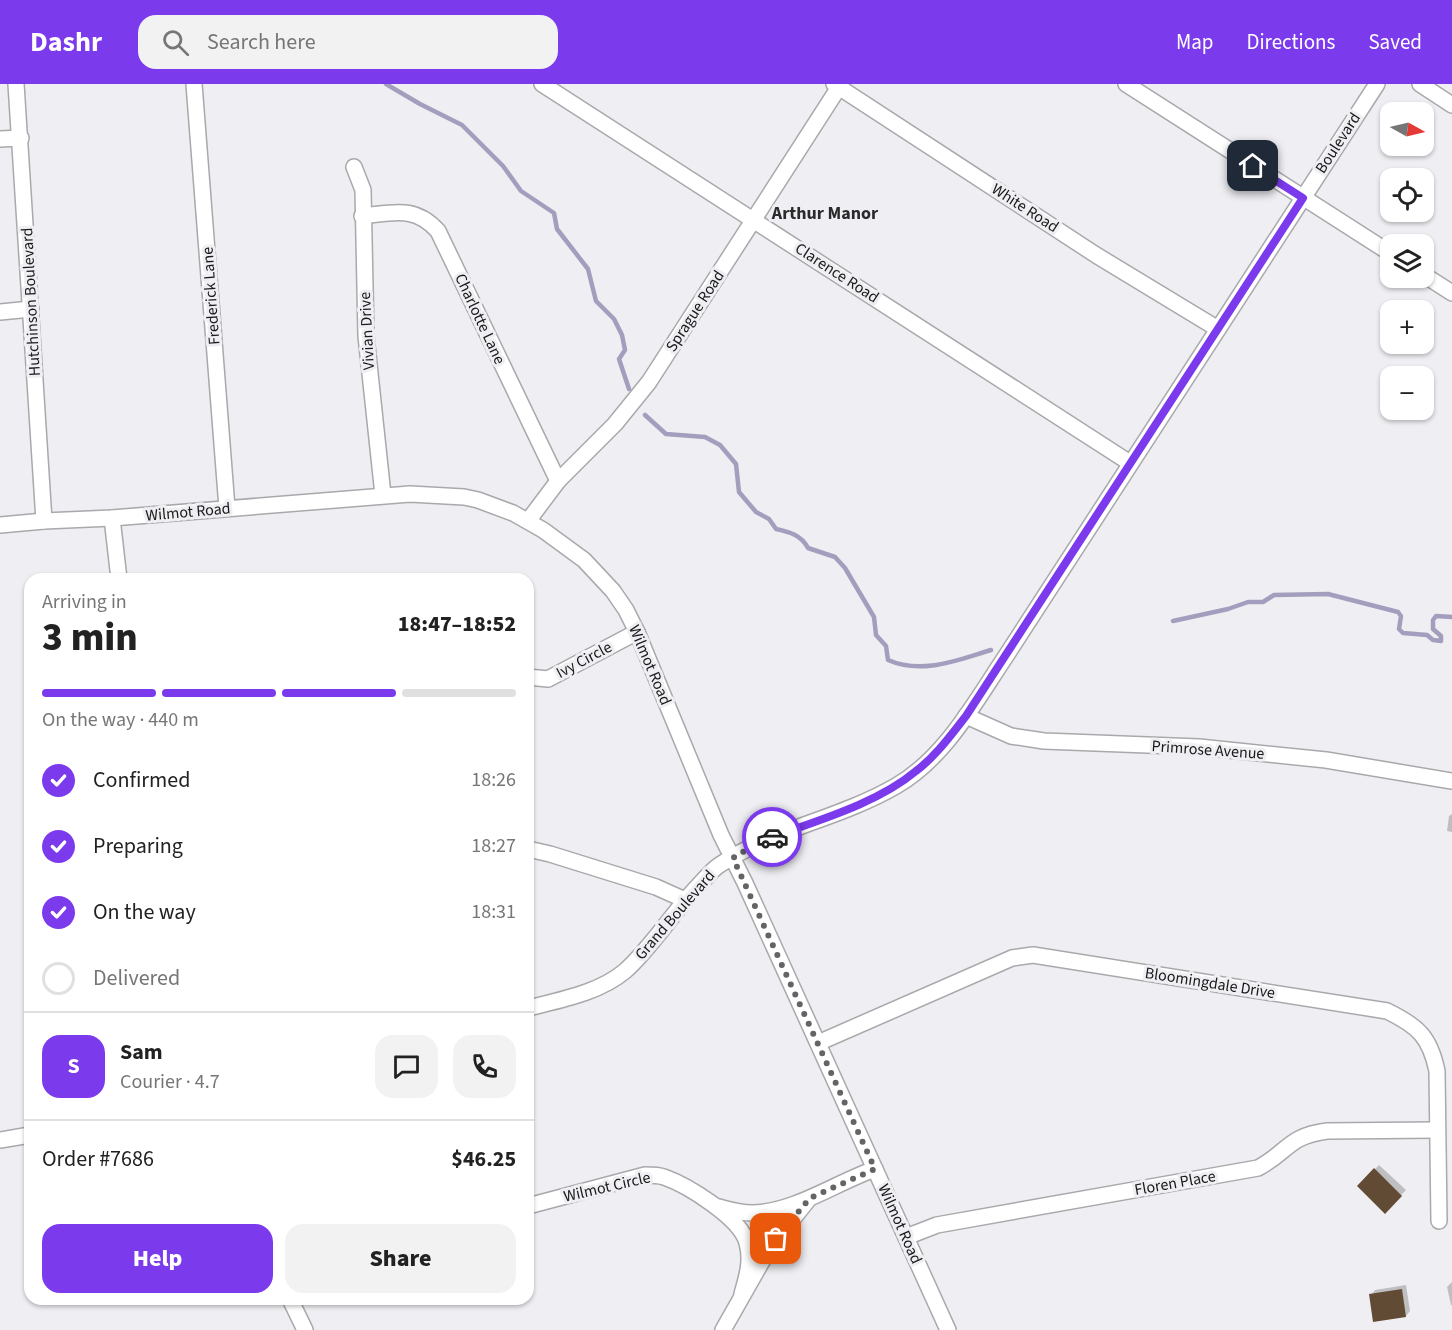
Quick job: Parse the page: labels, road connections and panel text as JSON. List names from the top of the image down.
{
  "streets": {
    "street": [
      "Boulevard",
      "White Road",
      "Clarence Road",
      "Frederick Lane",
      "Hutchinson Boulevard",
      "Sprague Road",
      "Charlotte Lane",
      "Vivian Drive",
      "Wilmot Road",
      "Ivy Circle",
      "Primrose Avenue",
      "Grand Boulevard",
      "Bloomingdale Drive",
      "Floren Place",
      "Wilmot Circle"
    ]
  },
  "crossings": [
    ["Boulevard", "White Road"],
    ["Boulevard", "Clarence Road"],
    ["Boulevard", "Grand Boulevard"],
    ["White Road", "Sprague Road"],
    ["Clarence Road", "Sprague Road"],
    ["Frederick Lane", "Wilmot Road"],
    ["Hutchinson Boulevard", "Wilmot Road"],
    ["Sprague Road", "Charlotte Lane"],
    ["Sprague Road", "Wilmot Road"],
    ["Charlotte Lane", "Vivian Drive"],
    ["Vivian Drive", "Wilmot Road"],
    ["Wilmot Road", "Ivy Circle"],
    ["Wilmot Road", "Grand Boulevard"],
    ["Wilmot Road", "Bloomingdale Drive"],
    ["Wilmot Road", "Floren Place"],
    ["Wilmot Road", "Wilmot Circle"],
    ["Primrose Avenue", "Grand Boulevard"],
    ["Bloomingdale Drive", "Floren Place"]
  ],
  "districts": ["Arthur Manor"],
  "north": "right",
  "page": {
    "header": "Dashr",
    "search": "Search here",
    "nav": ["Map", "Directions", "Saved"],
    "map_buttons": ["+", "−"],
    "heading": ["3 min", "Arriving in", "18:47–18:52"],
    "panel": [
      "Sam",
      "Courier · 4.7",
      "Order #7686",
      "$46.25"
    ],
    "bar": "On the way · 440 m",
    "list": [
      ["Confirmed", "18:26"],
      ["Preparing", "18:27"],
      ["On the way", "18:31"],
      "Delivered"
    ],
    "round": "S",
    "buttons": ["Help", "Share"]
  }
}
